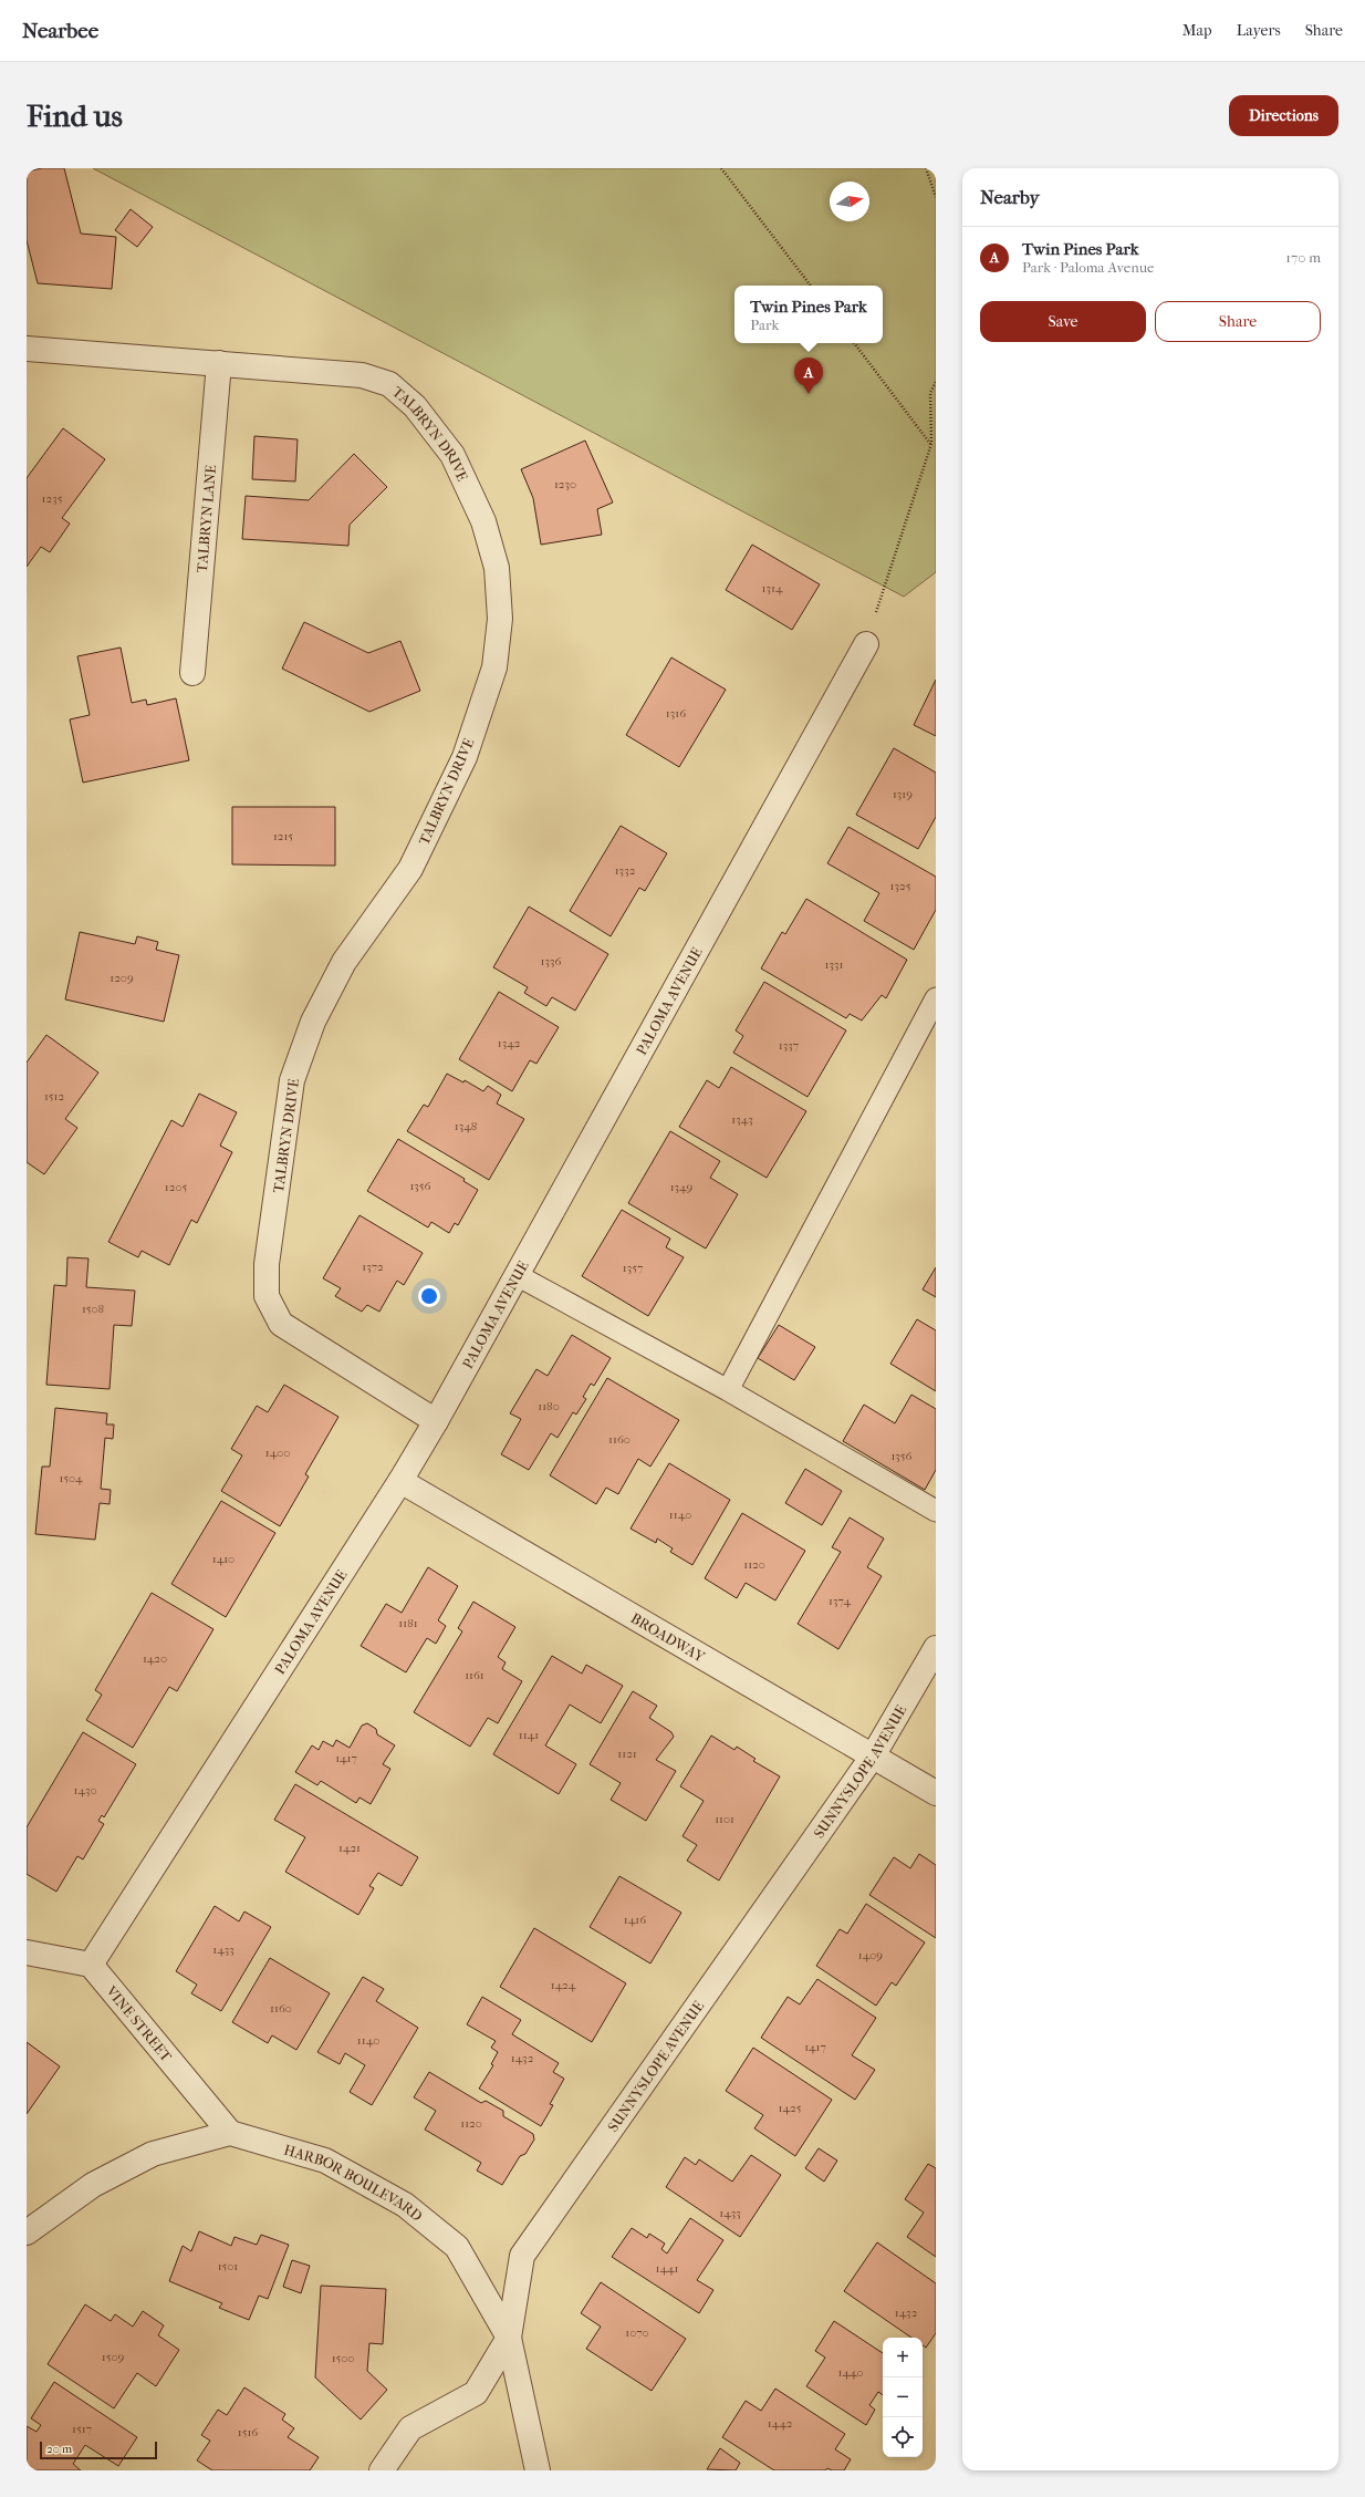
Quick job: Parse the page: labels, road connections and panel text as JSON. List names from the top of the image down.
{
  "streets": {
    "street": [
      "TALBRYN DRIVE",
      "TALBRYN LANE",
      "PALOMA AVENUE",
      "BROADWAY",
      "SUNNYSLOPE AVENUE",
      "VINE STREET",
      "HARBOR BOULEVARD"
    ]
  },
  "crossings": [
    ["TALBRYN DRIVE", "TALBRYN LANE"],
    ["TALBRYN DRIVE", "PALOMA AVENUE"],
    ["PALOMA AVENUE", "BROADWAY"],
    ["PALOMA AVENUE", "VINE STREET"],
    ["BROADWAY", "SUNNYSLOPE AVENUE"],
    ["SUNNYSLOPE AVENUE", "HARBOR BOULEVARD"],
    ["VINE STREET", "HARBOR BOULEVARD"]
  ],
  "house_numbers": [
    "1230",
    "1235",
    "1314",
    "1316",
    "1319",
    "1215",
    "1332",
    "1325",
    "1336",
    "1331",
    "1209",
    "1342",
    "1337",
    "1512",
    "1343",
    "1348",
    "1356",
    "1205",
    "1349",
    "1372",
    "1357",
    "1508",
    "1180",
    "1160",
    "1400",
    "1356",
    "1504",
    "1140",
    "1410",
    "1120",
    "1374",
    "1181",
    "1420",
    "1161",
    "1141",
    "1121",
    "1417",
    "1430",
    "1101",
    "1421",
    "1416",
    "1433",
    "1409",
    "1424",
    "1160",
    "1140",
    "1417",
    "1432",
    "1425",
    "1120",
    "1433",
    "1501",
    "1441",
    "1432",
    "1070",
    "1509",
    "1500",
    "1440",
    "1442",
    "1517",
    "1516"
  ],
  "scale_bar": "20 m",
  "north": "right",
  "page": {
    "header": "Nearbee",
    "nav": ["Map", "Layers", "Share"],
    "buttons": [
      "Directions",
      ["Save", "Share"]
    ],
    "title": "Find us",
    "heading": "Nearby",
    "list": [
      {
        "mark": "A",
        "name": "Twin Pines Park",
        "note": "Park · Paloma Avenue",
        "value": "170 m"
      }
    ],
    "popup": ["Twin Pines Park", "Park"],
    "pins": "A",
    "map_buttons": ["+", "−"],
    "scale": "20 m"
  }
}
